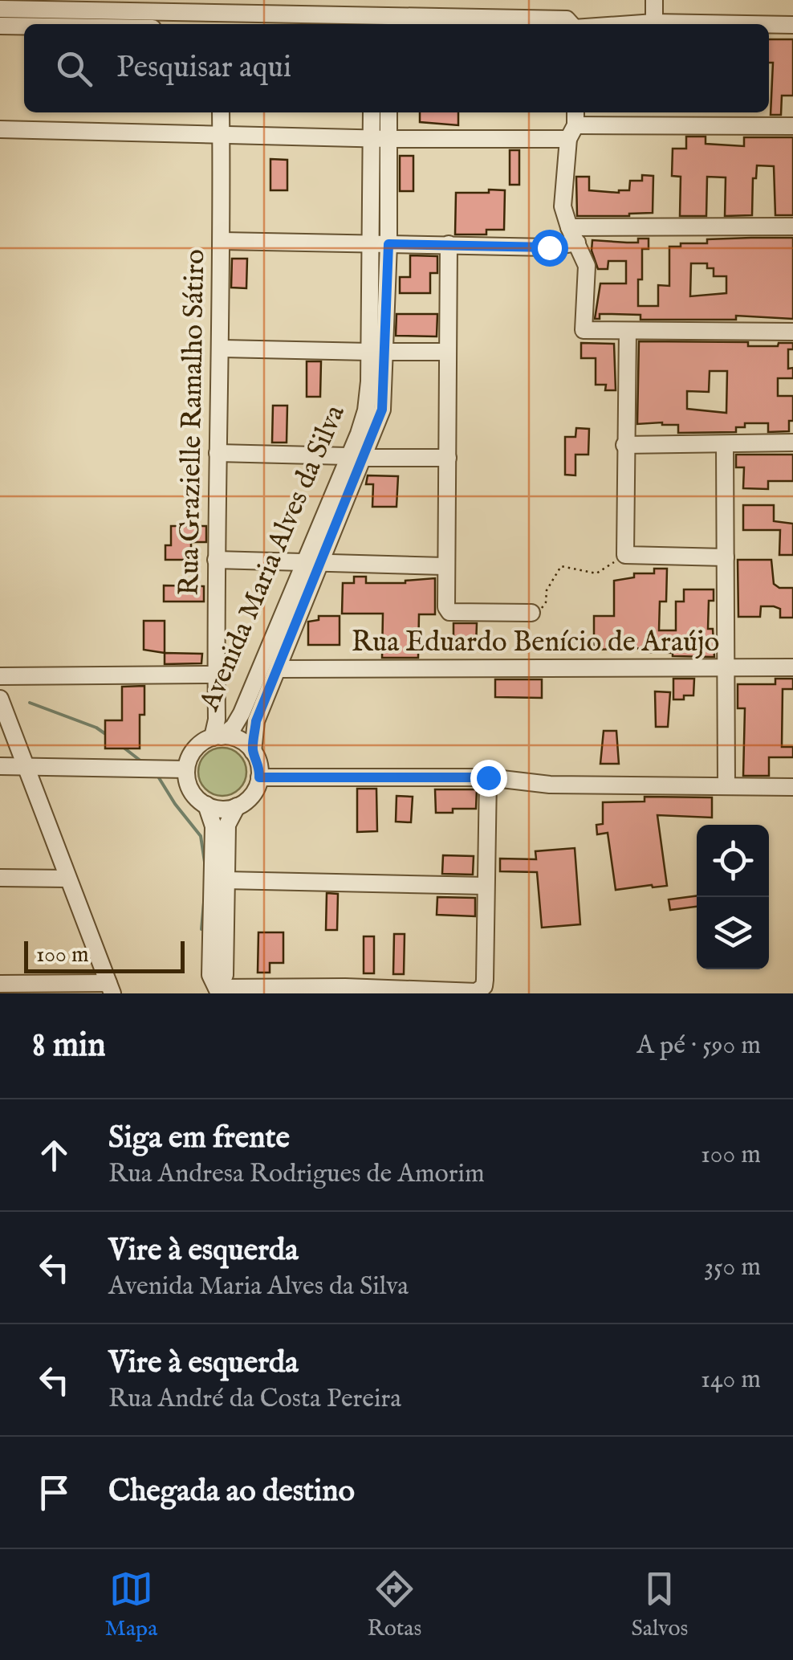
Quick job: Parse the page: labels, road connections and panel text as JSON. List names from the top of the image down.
{
  "streets": {
    "street": ["Rua Grazielle Ramalho Sátiro", "Avenida Maria Alves da Silva", "Rua Eduardo Benício de Araújo"]
  },
  "crossings": [
    ["Rua Grazielle Ramalho Sátiro", "Avenida Maria Alves da Silva"],
    ["Avenida Maria Alves da Silva", "Rua Eduardo Benício de Araújo"]
  ],
  "scale_bar": "100 m",
  "page": {
    "search": "Pesquisar aqui",
    "scale": "100 m",
    "heading": ["8 min", "A pé · 590 m"],
    "list": [
      ["Siga em frente", "Rua Andresa Rodrigues de Amorim", "100 m"],
      ["Vire à esquerda", "Avenida Maria Alves da Silva", "350 m"],
      ["Vire à esquerda", "Rua André da Costa Pereira", "140 m"],
      "Chegada ao destino"
    ],
    "nav": ["Mapa", "Rotas", "Salvos"]
  }
}
